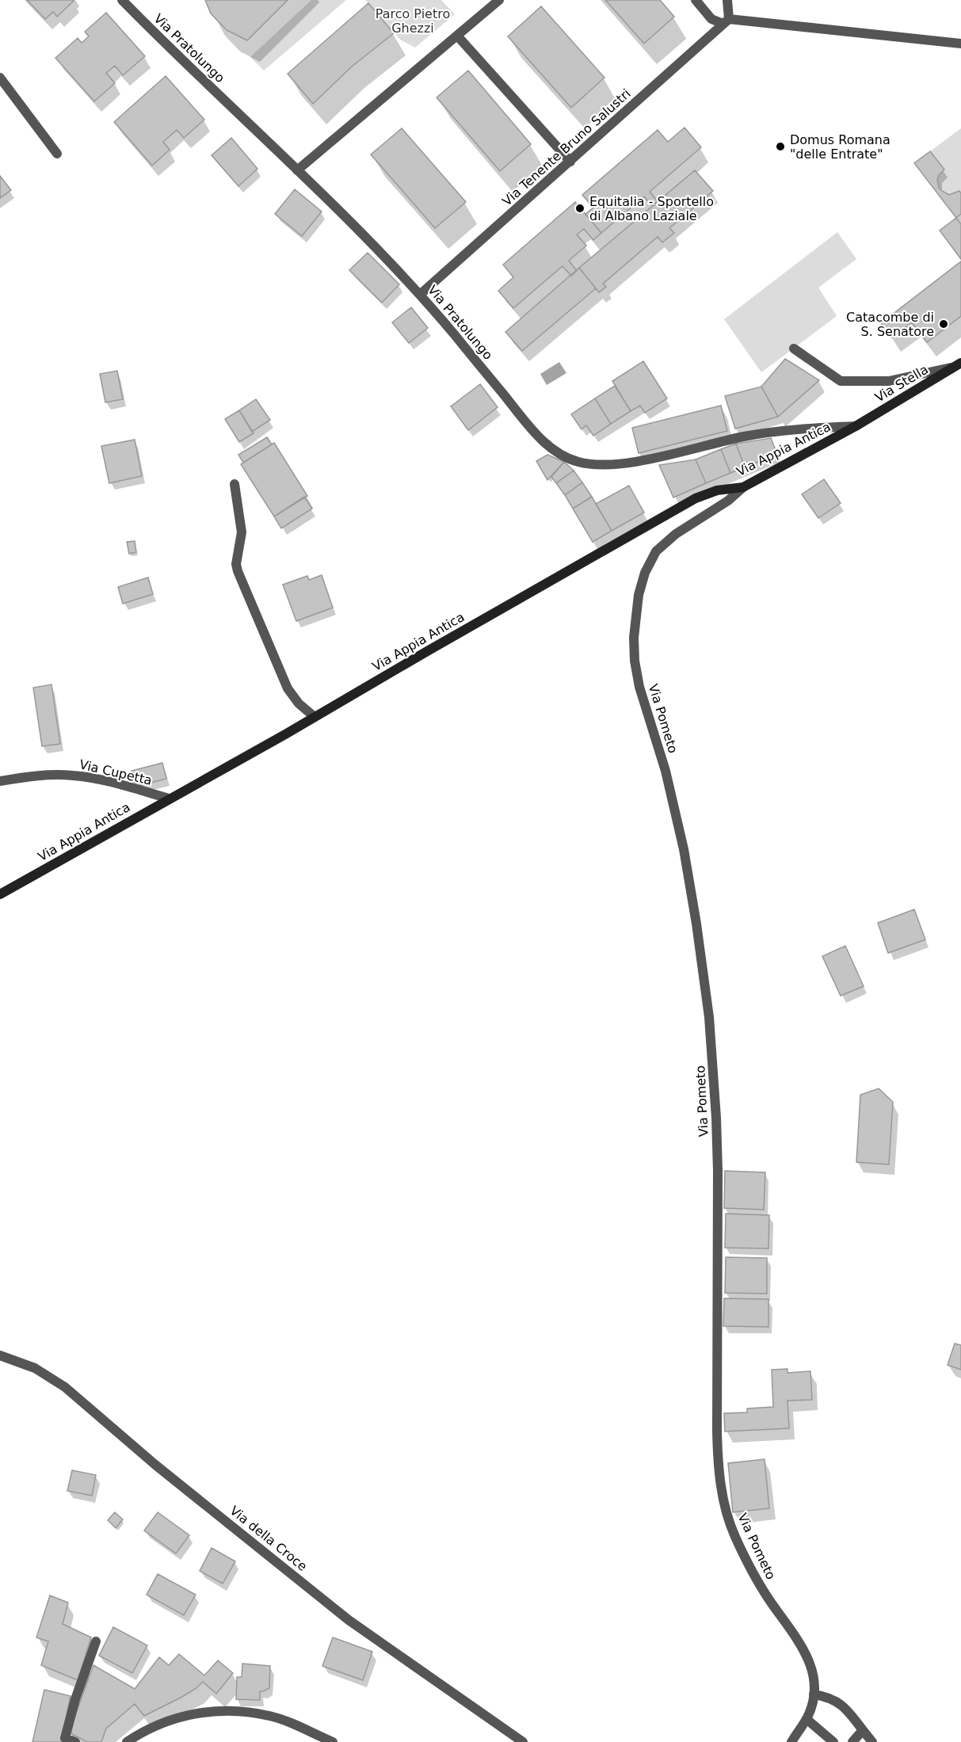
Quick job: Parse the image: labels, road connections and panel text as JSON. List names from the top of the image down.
{
  "streets": {
    "street": [
      "Via Pratolungo",
      "Via Tenente Bruno Salustri",
      "Via Stella",
      "Via Appia Antica",
      "Via Pometo",
      "Via Cupetta",
      "Via della Croce"
    ]
  },
  "crossings": [
    ["Via Pratolungo", "Via Tenente Bruno Salustri"],
    ["Via Pratolungo", "Via Stella"],
    ["Via Pratolungo", "Via Appia Antica"],
    ["Via Stella", "Via Appia Antica"],
    ["Via Appia Antica", "Via Pometo"],
    ["Via Appia Antica", "Via Cupetta"]
  ],
  "parks": ["Parco Pietro Ghezzi"],
  "places": ["Domus Romana \"delle Entrate\"", "Equitalia - Sportello di Albano Laziale", "Catacombe di S. Senatore"]
}
